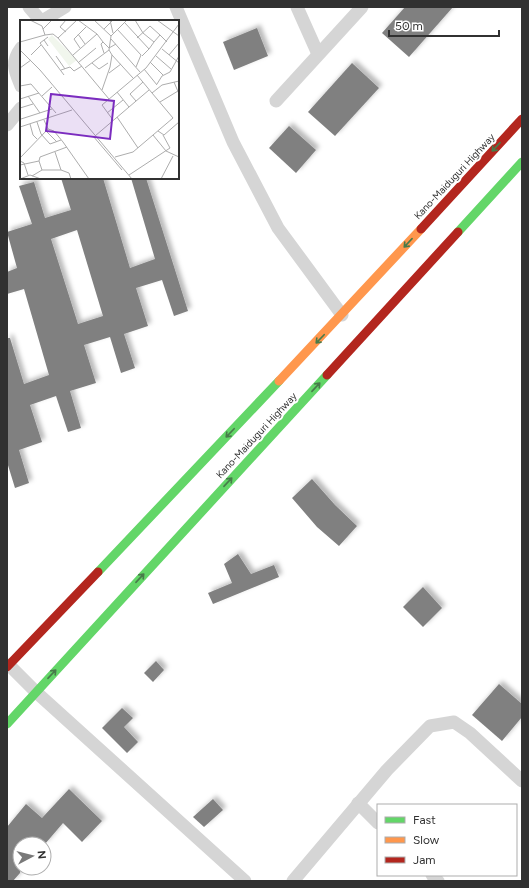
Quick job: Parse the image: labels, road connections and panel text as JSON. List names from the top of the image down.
{
  "streets": {
    "highway": ["Kano-Maiduguri Highway"]
  },
  "legend": ["Fast", "Slow", "Jam"],
  "scale_bar": "50 m",
  "north": "right"
}
